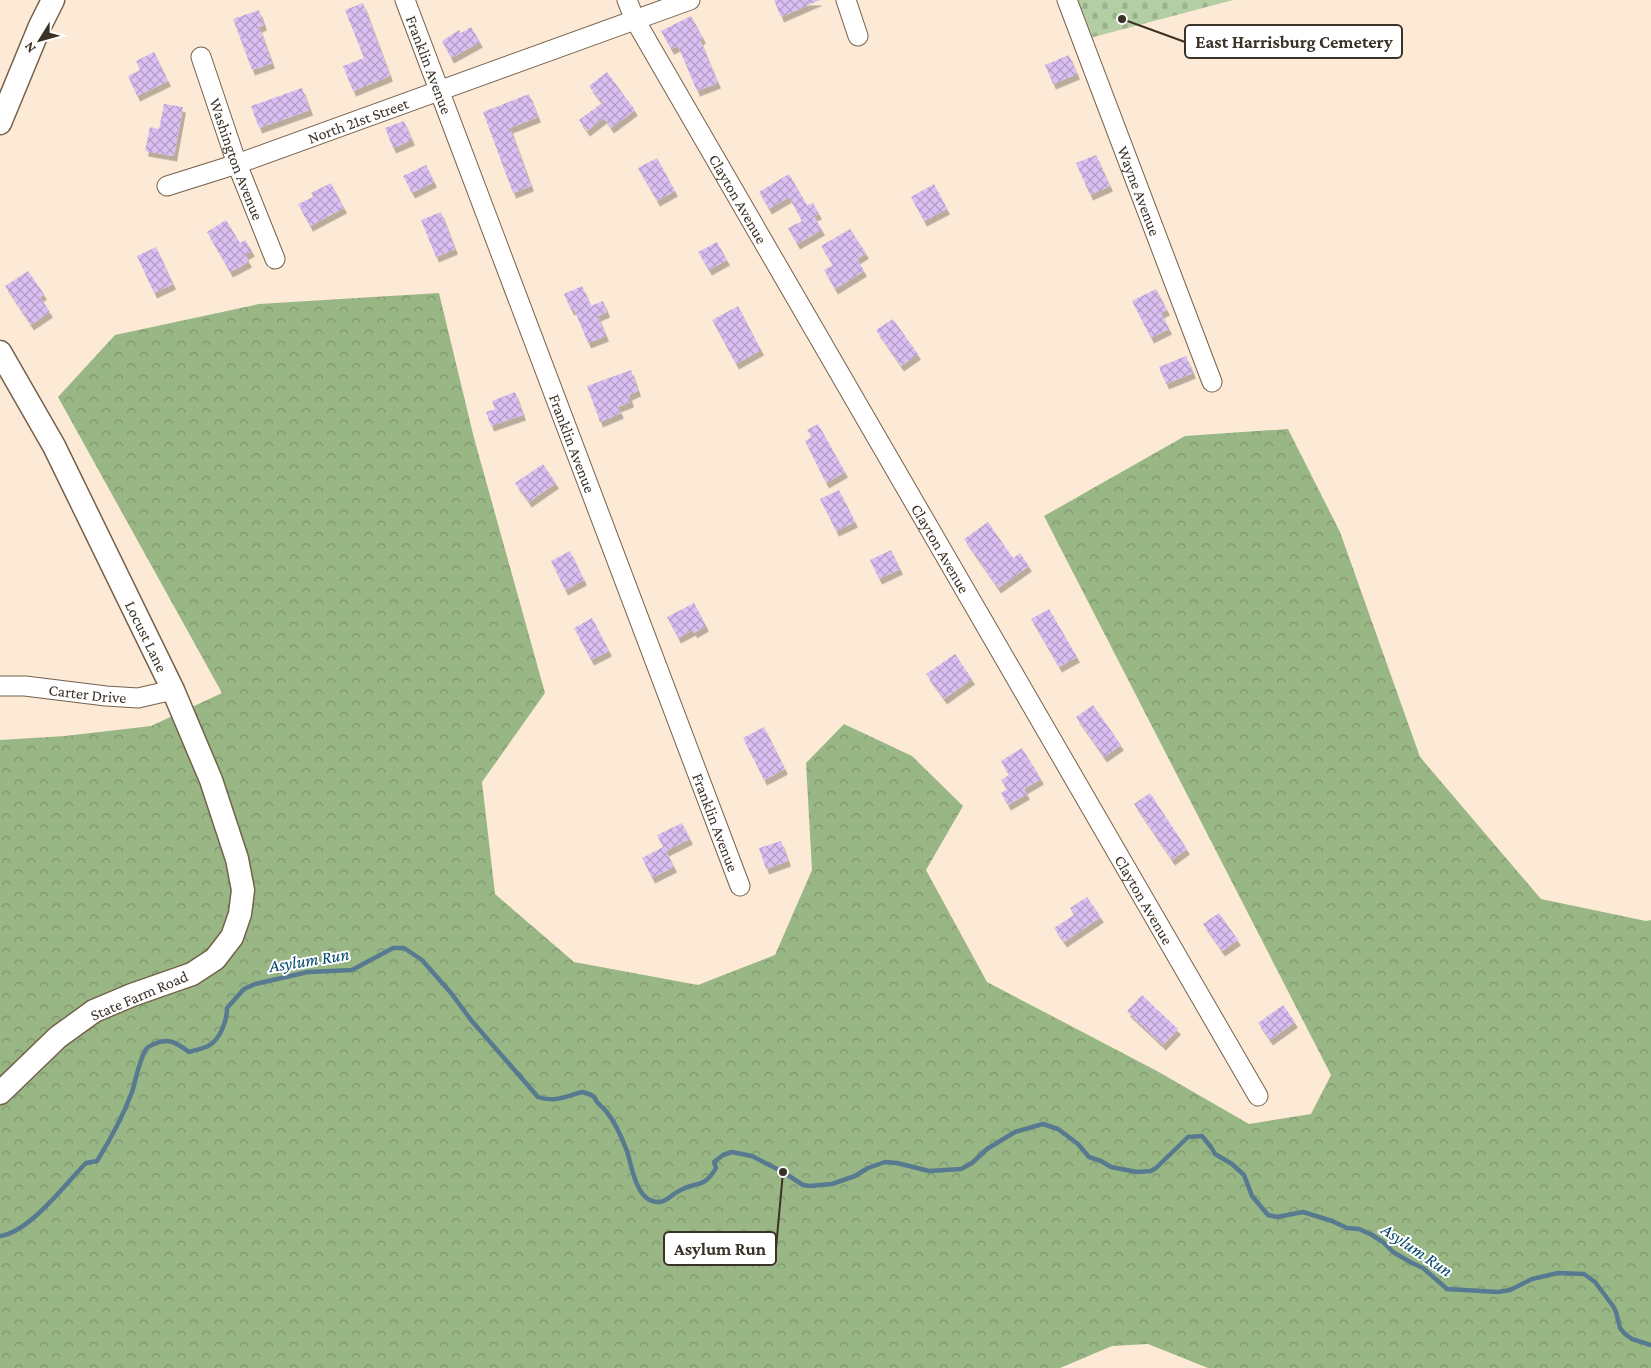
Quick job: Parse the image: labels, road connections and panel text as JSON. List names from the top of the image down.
{
  "streets": {
    "street": [
      "Franklin Avenue",
      "North 21st Street",
      "Washington Avenue",
      "Wayne Avenue",
      "Clayton Avenue",
      "Locust Lane",
      "Carter Drive",
      "State Farm Road"
    ]
  },
  "crossings": [
    ["Franklin Avenue", "North 21st Street"],
    ["North 21st Street", "Washington Avenue"],
    ["North 21st Street", "Clayton Avenue"],
    ["Locust Lane", "Carter Drive"],
    ["Locust Lane", "State Farm Road"]
  ],
  "water": ["Asylum Run"],
  "places": ["East Harrisburg Cemetery", "Asylum Run"],
  "north": "bottom left"
}
